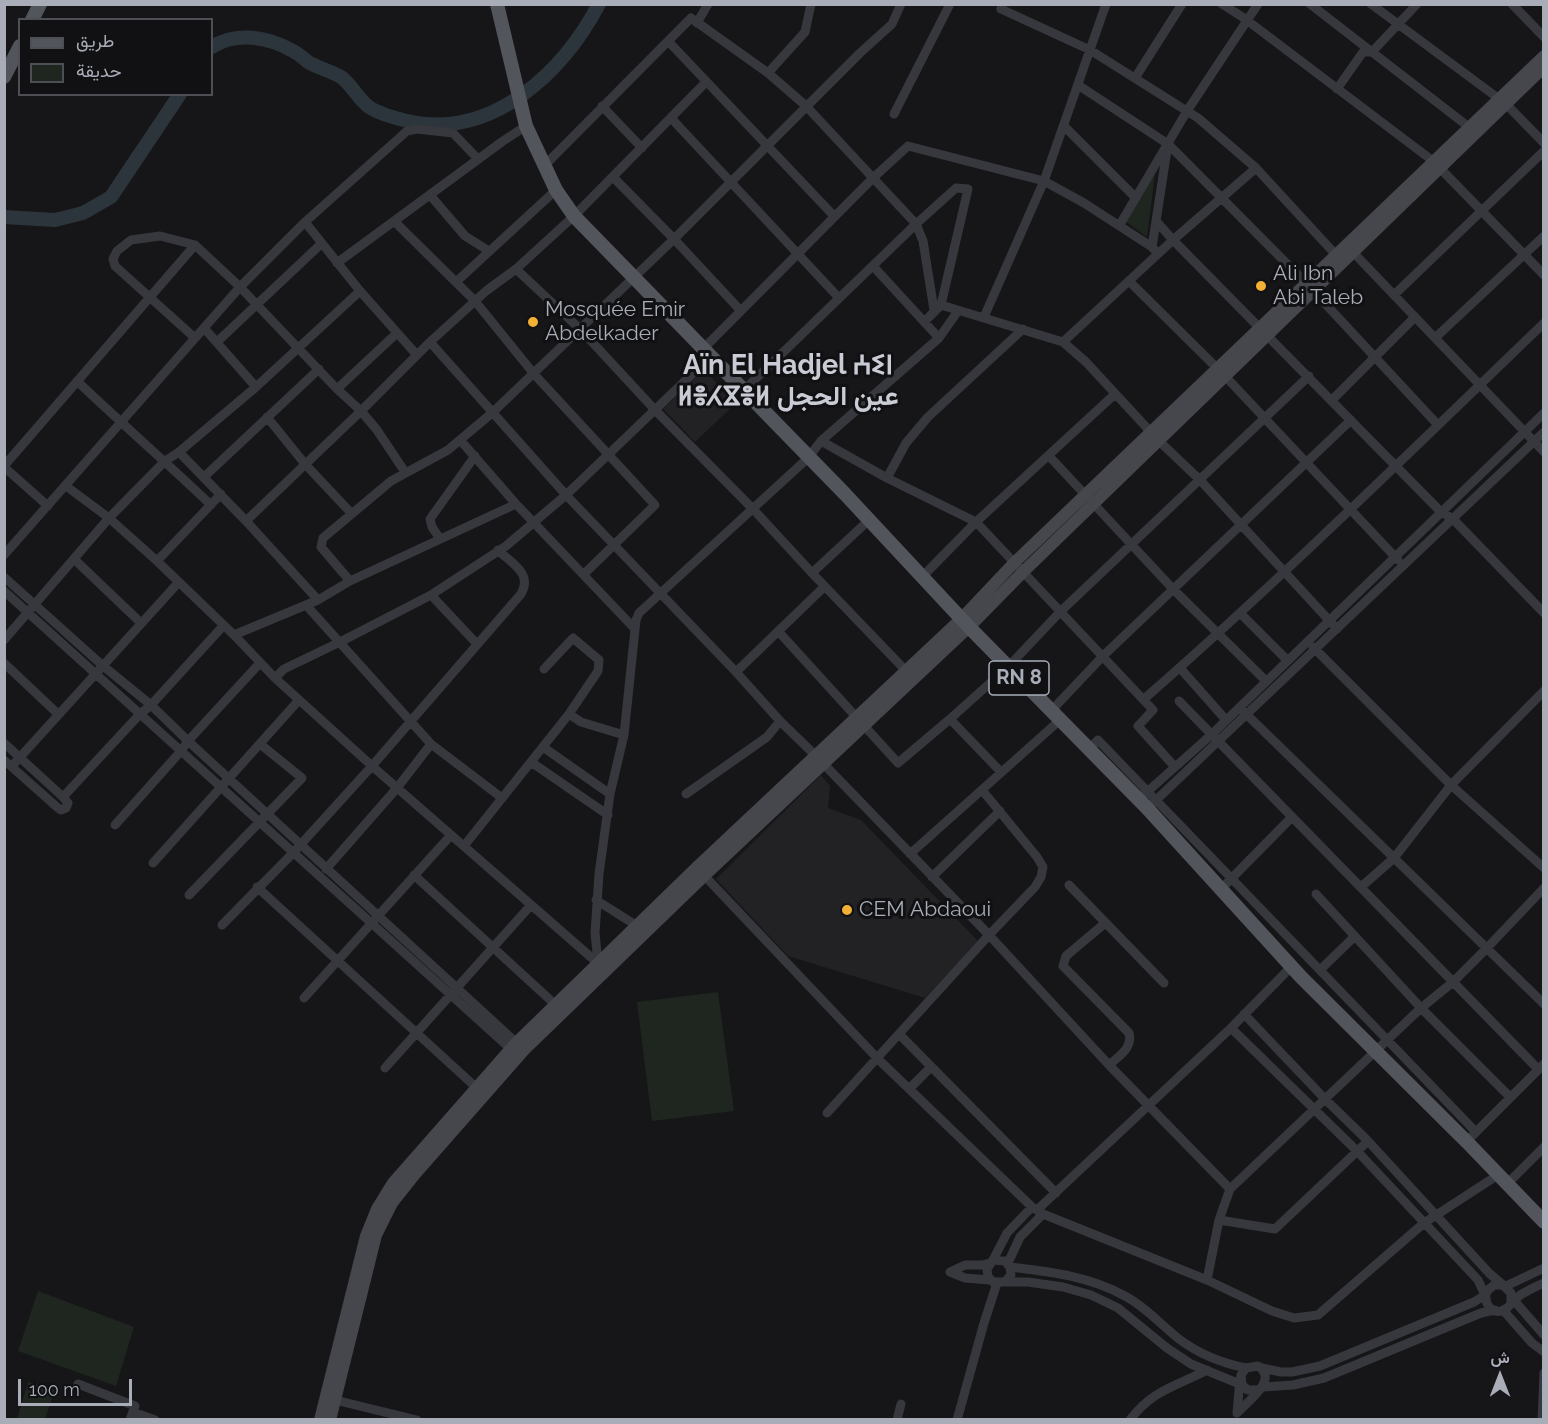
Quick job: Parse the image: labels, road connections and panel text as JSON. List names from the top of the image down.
{
  "streets": {
    "main road": ["RN 8"]
  },
  "districts": ["Aïn El Hadjel ⵄⵉⵏ ⵍⴻⵃⴵⴻⵍ عين الحجل"],
  "places": ["Ali Ibn Abi Taleb", "Mosquée Emir Abdelkader", "CEM Abdaoui"],
  "legend": ["طريق", "حديقة"],
  "scale_bar": "100 m",
  "north": "top"
}
